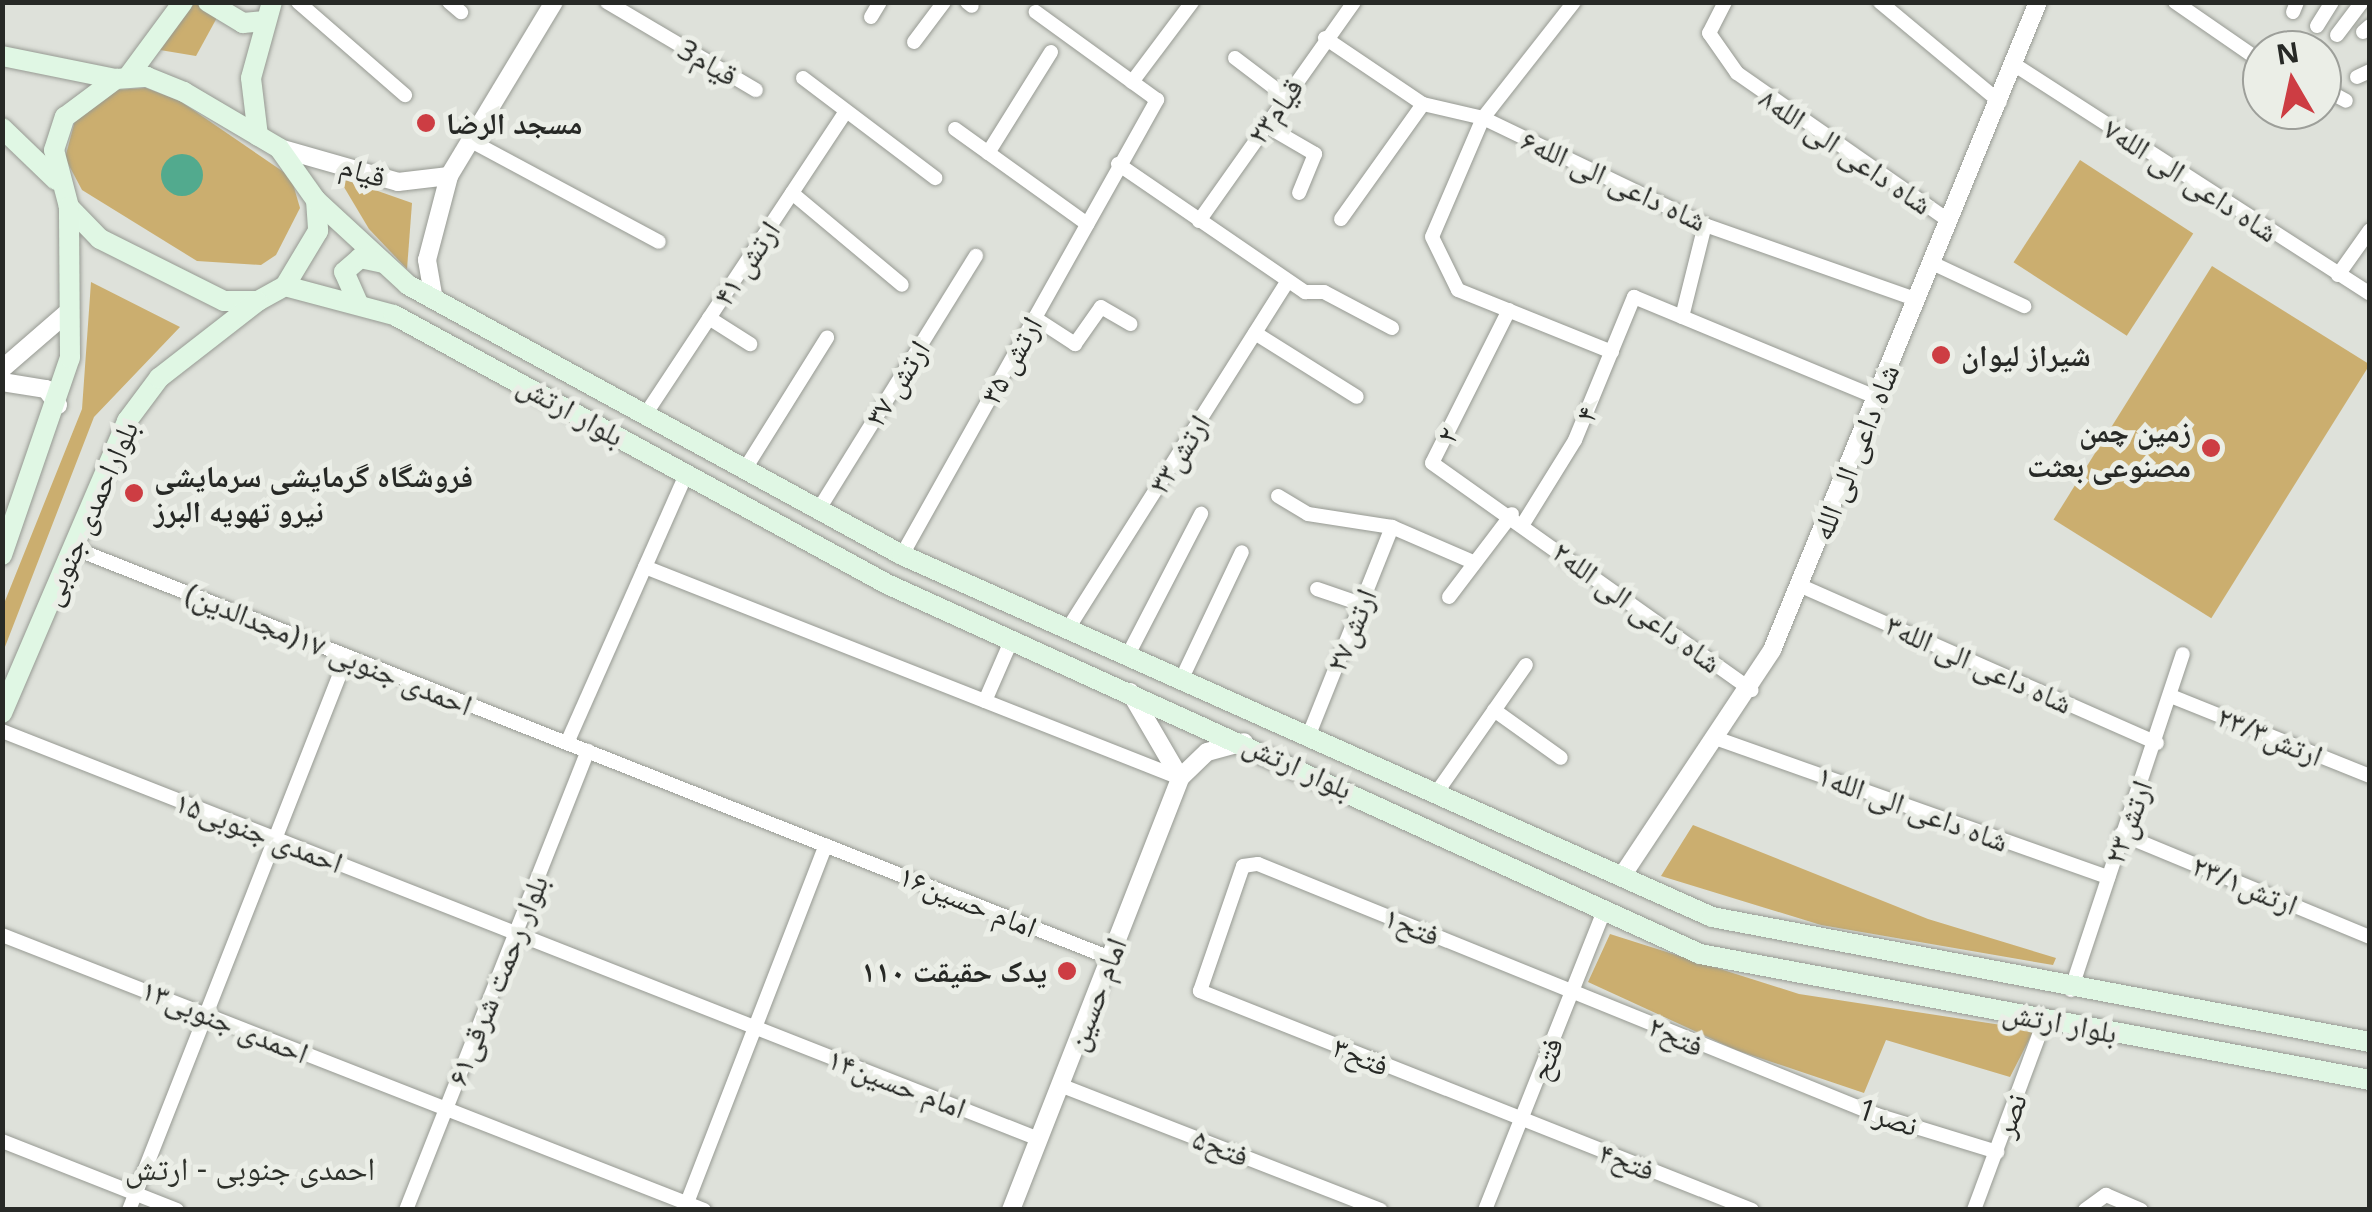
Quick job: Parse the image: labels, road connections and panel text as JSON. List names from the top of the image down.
{
  "streets": {
    "main road": ["بلوار ارتش", "بلواراحمدی جنوبی"],
    "street": [
      "قیام3",
      "قیام۲۳",
      "شاه داعی الی الله۸",
      "قیام",
      "شاه داعی الی الله۶",
      "شاه داعی الی الله۷",
      "ارتش ۴۱",
      "ارتش ۳۵",
      "ارتش ۳۷",
      "۴",
      "۲",
      "شاه داعی الی الله",
      "ارتش۳۳",
      "شاه داعی الی الله۲",
      "ارتش۲۷",
      "احمدی جنوبی ۱۷(مجدالدین)",
      "شاه داعی الی الله۳",
      "۲۳/۳ارتش",
      "شاه داعی الی الله۱",
      "ارتش۲۳",
      "احمدی جنوبی۱۵",
      "۲۳/۱ارتش",
      "امام حسین۱۶",
      "۱فتح",
      "بلوار رحمت شرقی۶۱",
      "امام حسین",
      "احمدی جنوبی۱۳",
      "۲فتح",
      "۳فتح",
      "فتح",
      "امام حسین۱۴",
      "نصر",
      "1نصر",
      "۵فتح",
      "فتح۴"
    ]
  },
  "crossings": [
    ["قیام۲۳", "شاه داعی الی الله۶"],
    ["شاه داعی الی الله۸", "شاه داعی الی الله"],
    ["قیام", "بلوار ارتش"],
    ["قیام", "بلواراحمدی جنوبی"],
    ["شاه داعی الی الله۶", "شاه داعی الی الله"],
    ["شاه داعی الی الله۷", "شاه داعی الی الله"],
    ["ارتش ۴۱", "بلوار ارتش"],
    ["ارتش ۳۵", "بلوار ارتش"],
    ["ارتش ۳۷", "بلوار ارتش"],
    ["بلوار ارتش", "شاه داعی الی الله"],
    ["بلوار ارتش", "ارتش۳۳"],
    ["بلوار ارتش", "بلواراحمدی جنوبی"],
    ["بلوار ارتش", "ارتش۲۷"],
    ["بلوار ارتش", "ارتش۲۳"],
    ["بلوار ارتش", "فتح"],
    ["بلوار ارتش", "نصر"],
    ["۴", "۲"],
    ["۴", "شاه داعی الی الله۲"],
    ["۲", "شاه داعی الی الله۲"],
    ["شاه داعی الی الله", "شاه داعی الی الله۲"],
    ["شاه داعی الی الله", "شاه داعی الی الله۳"],
    ["شاه داعی الی الله", "شاه داعی الی الله۱"],
    ["بلواراحمدی جنوبی", "احمدی جنوبی ۱۷(مجدالدین)"],
    ["احمدی جنوبی ۱۷(مجدالدین)", "امام حسین۱۶"],
    ["احمدی جنوبی ۱۷(مجدالدین)", "بلوار رحمت شرقی۶۱"],
    ["شاه داعی الی الله۳", "ارتش۲۳"],
    ["۲۳/۳ارتش", "ارتش۲۳"],
    ["شاه داعی الی الله۱", "ارتش۲۳"],
    ["ارتش۲۳", "۲۳/۱ارتش"],
    ["احمدی جنوبی۱۵", "بلوار رحمت شرقی۶۱"],
    ["احمدی جنوبی۱۵", "امام حسین۱۴"],
    ["امام حسین۱۶", "بلوار رحمت شرقی۶۱"],
    ["امام حسین۱۶", "امام حسین"],
    ["۱فتح", "۲فتح"],
    ["۱فتح", "۳فتح"],
    ["۱فتح", "فتح"],
    ["بلوار رحمت شرقی۶۱", "احمدی جنوبی۱۳"],
    ["امام حسین", "امام حسین۱۴"],
    ["امام حسین", "۵فتح"],
    ["۲فتح", "فتح"],
    ["۲فتح", "1نصر"],
    ["۳فتح", "فتح"],
    ["۳فتح", "فتح۴"],
    ["فتح", "فتح۴"],
    ["نصر", "1نصر"]
  ],
  "districts": ["احمدی جنوبی - ارتش"],
  "places": [
    "مسجد الرضا",
    "شیراز لیوان",
    "زمین چمن مصنوعی بعثت",
    "فروشگاه گرمایشی سرمایشی نیرو تهویه البرز",
    "یدک حقیقت ۱۱۰"
  ],
  "north": "top"
}
